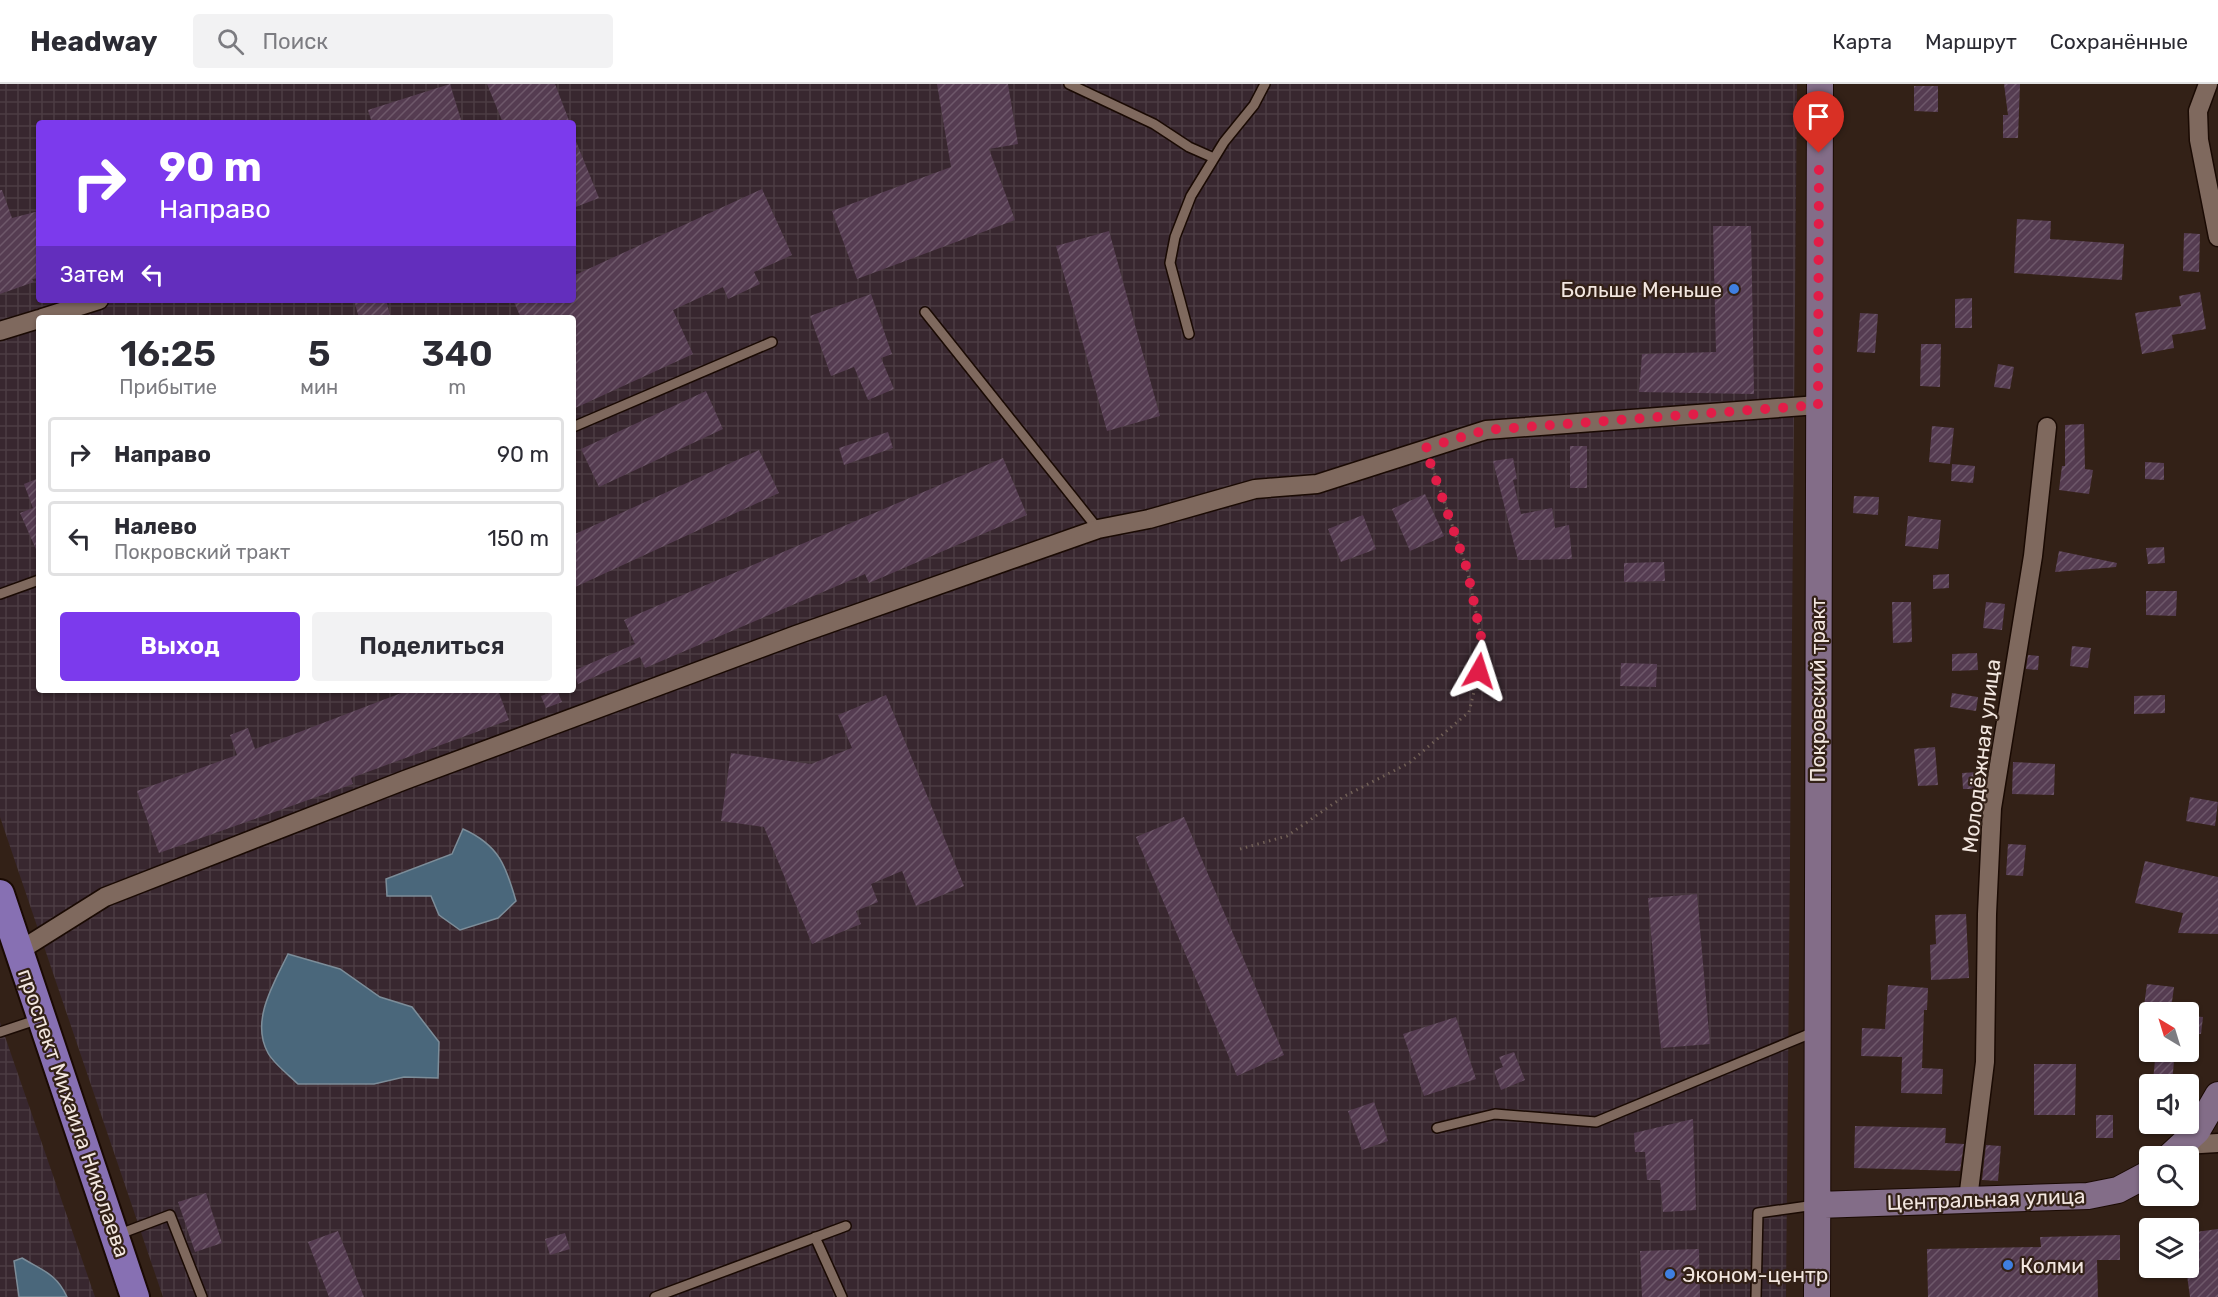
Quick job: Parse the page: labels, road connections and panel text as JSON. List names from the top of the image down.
{
  "streets": {
    "main road": ["Покровский тракт", "проспект Михаила Николаева", "Центральная улица"],
    "street": ["Молодёжная улица"]
  },
  "crossings": [
    ["Покровский тракт", "Центральная улица"],
    ["Молодёжная улица", "Центральная улица"]
  ],
  "places": ["Больше Меньше", "Колми", "Эконом-центр"],
  "north": "top left",
  "page": {
    "header": "Headway",
    "search": "Поиск",
    "nav": ["Карта", "Маршрут", "Сохранённые"],
    "turn": ["90 m", "Направо"],
    "then": "Затем",
    "eta": [
      "16:25",
      "Прибытие",
      "5",
      "мин",
      "340",
      "m"
    ],
    "list": [
      {
        "name": "Направо",
        "value": "90 m"
      },
      {
        "name": "Налево",
        "note": "Покровский тракт",
        "value": "150 m"
      }
    ],
    "buttons": ["Выход", "Поделиться"]
  }
}
